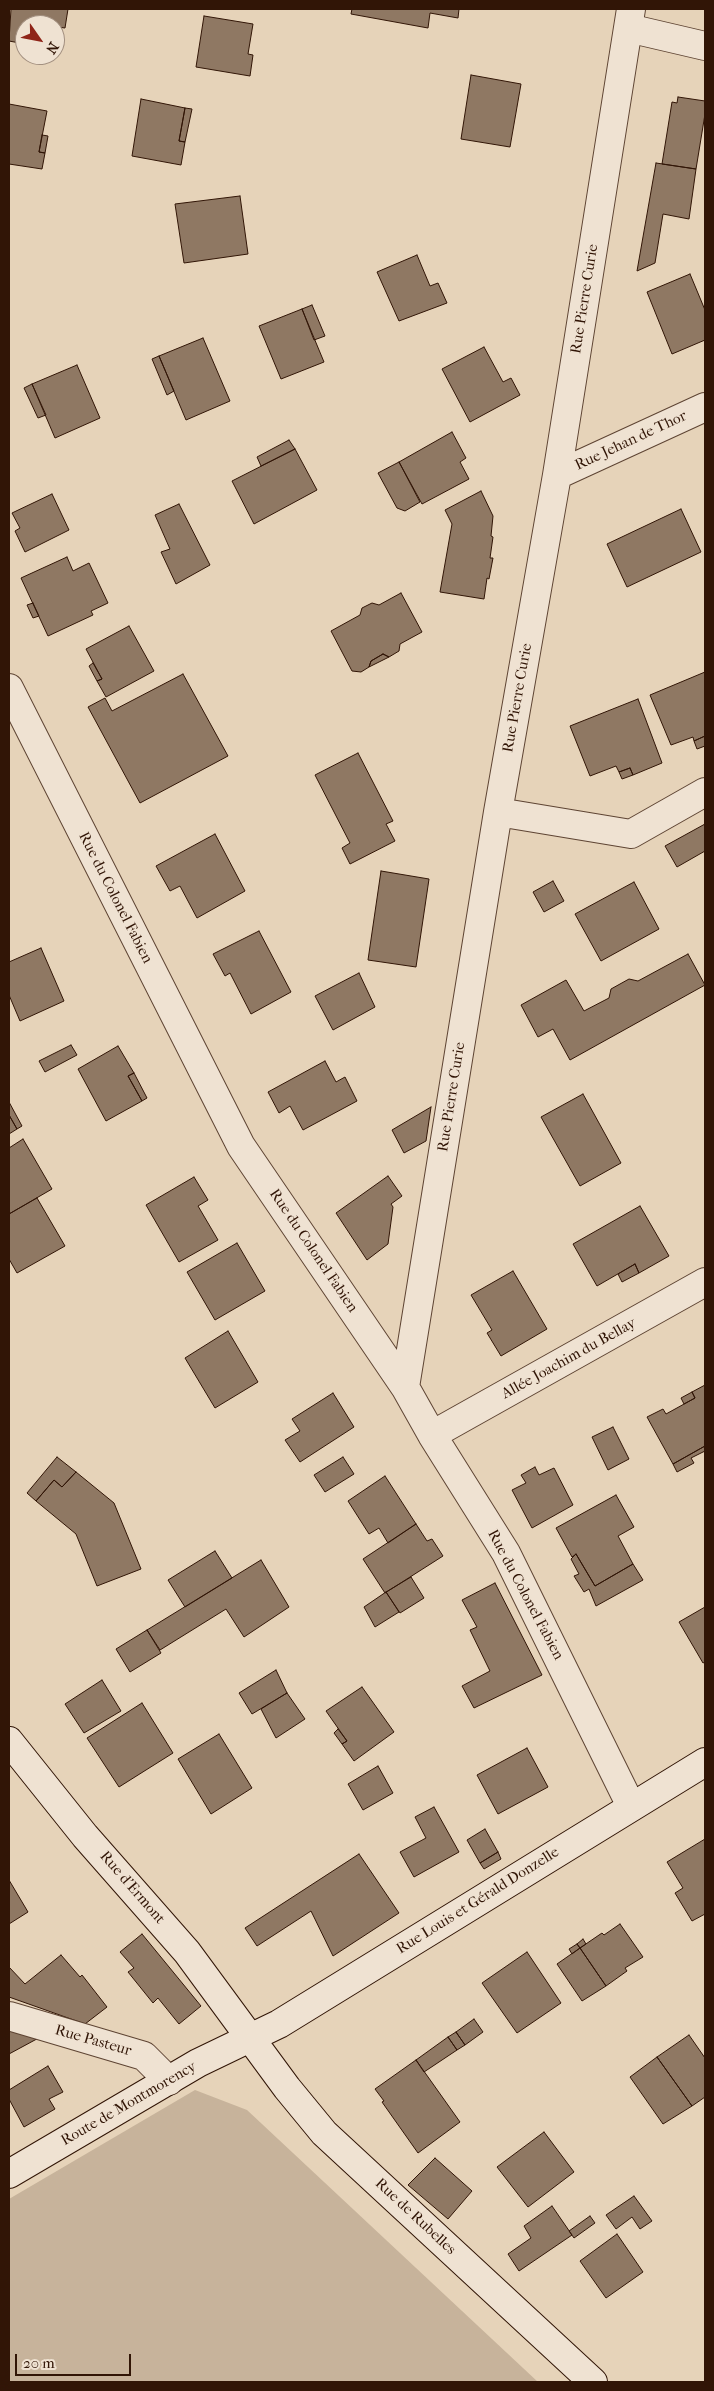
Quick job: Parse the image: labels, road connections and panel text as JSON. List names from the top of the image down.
{
  "streets": {
    "street": [
      "Rue Pierre Curie",
      "Rue Jehan de Thor",
      "Rue du Colonel Fabien",
      "Allée Joachim du Bellay",
      "Rue d'Ermont",
      "Rue Louis et Gérald Donzelle",
      "Rue Pasteur",
      "Route de Montmorency",
      "Rue de Rubelles"
    ]
  },
  "crossings": [
    ["Rue Pierre Curie", "Rue Jehan de Thor"],
    ["Rue Pierre Curie", "Rue du Colonel Fabien"],
    ["Rue du Colonel Fabien", "Allée Joachim du Bellay"],
    ["Rue du Colonel Fabien", "Rue Louis et Gérald Donzelle"],
    ["Rue d'Ermont", "Rue Louis et Gérald Donzelle"],
    ["Rue d'Ermont", "Route de Montmorency"],
    ["Rue d'Ermont", "Rue de Rubelles"],
    ["Rue Louis et Gérald Donzelle", "Route de Montmorency"],
    ["Rue Louis et Gérald Donzelle", "Rue de Rubelles"],
    ["Rue Pasteur", "Route de Montmorency"],
    ["Route de Montmorency", "Rue de Rubelles"]
  ],
  "scale_bar": "20 m",
  "north": "bottom right"
}
